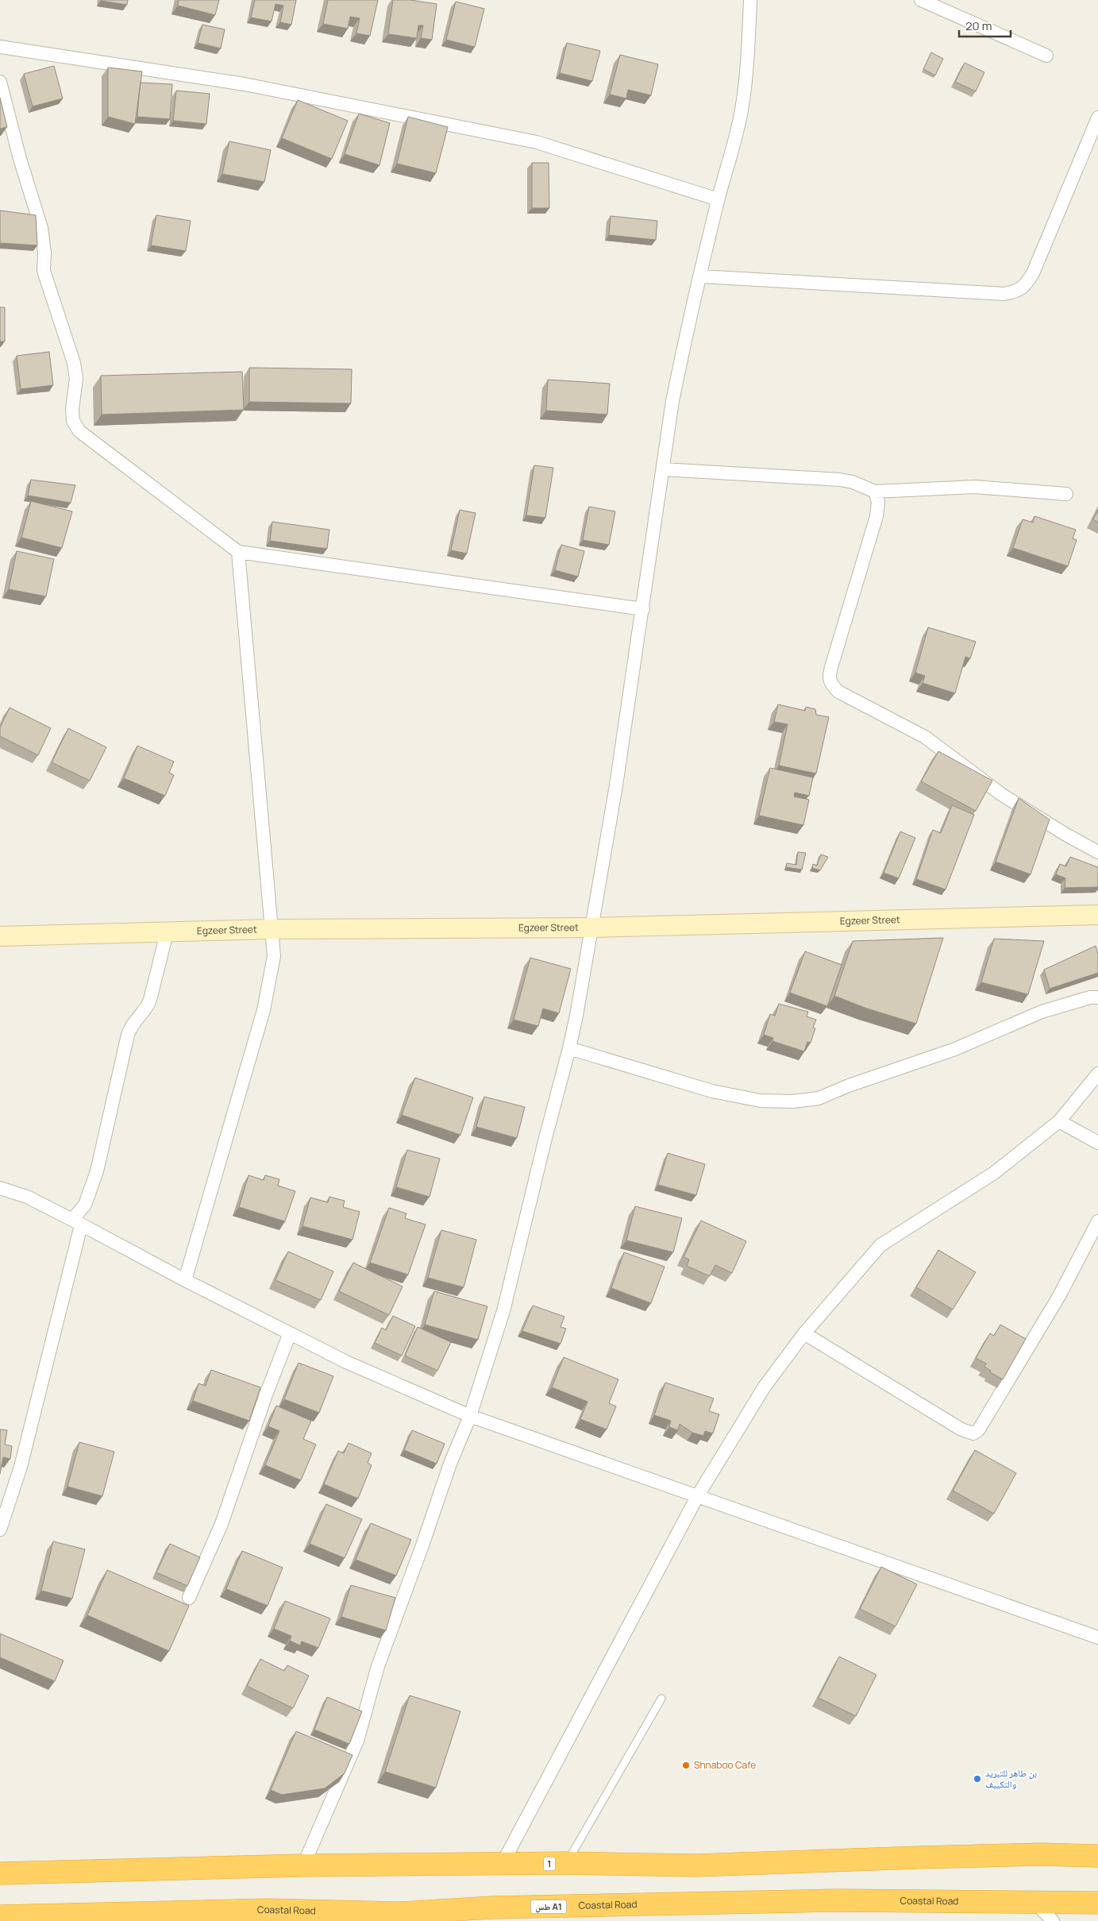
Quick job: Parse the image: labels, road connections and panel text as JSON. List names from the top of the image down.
{
  "streets": {
    "highway": ["1", "Coastal Road", "طس A1"],
    "street": ["Egzeer Street"]
  },
  "places": ["Shnaboo Cafe", "بن طاهر للتبريد والتكييف"],
  "scale_bar": "20 m"
}
